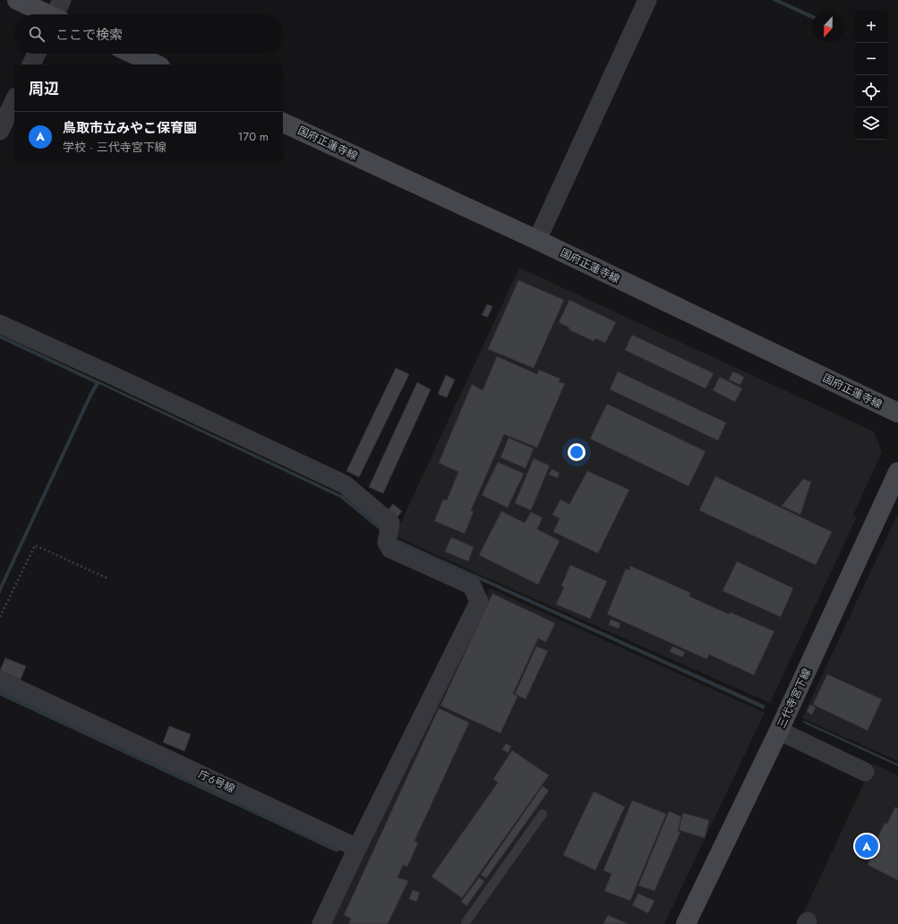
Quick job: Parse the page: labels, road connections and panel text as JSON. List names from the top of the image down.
{
  "streets": {
    "main road": ["国府正蓮寺線", "三代寺宮下線"],
    "street": ["庁6号線"]
  },
  "north": "bottom",
  "page": {
    "map_buttons": ["+", "−"],
    "search": "ここで検索",
    "heading": "周辺",
    "list": [
      {
        "mark": "A",
        "name": "鳥取市立みやこ保育園",
        "note": "学校 · 三代寺宮下線",
        "value": "170 m"
      }
    ],
    "pins": "A"
  }
}
